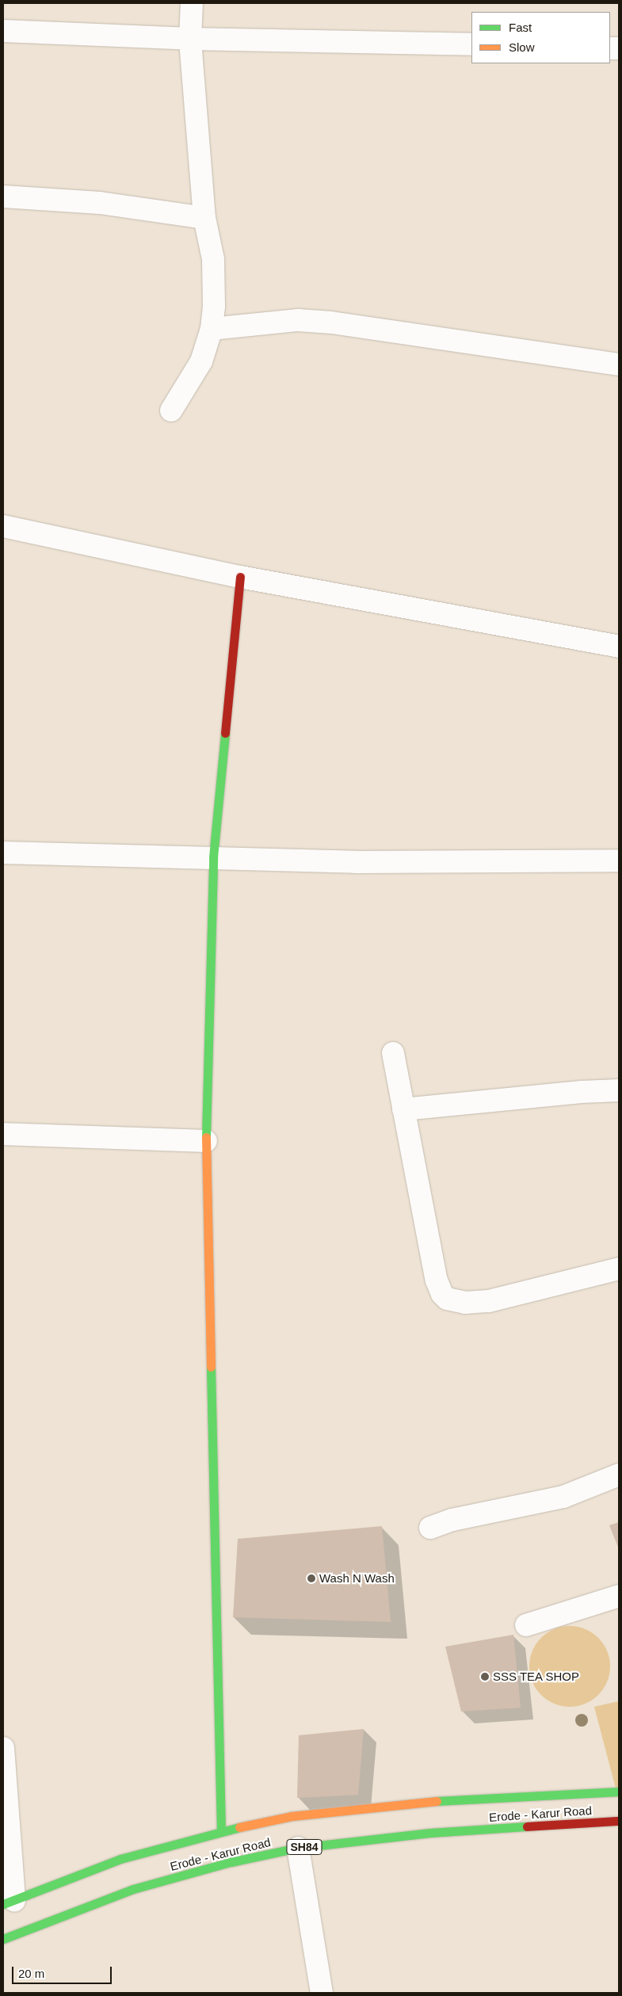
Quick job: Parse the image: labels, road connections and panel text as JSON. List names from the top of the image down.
{
  "streets": {
    "street": ["Erode - Karur Road", "SH84"]
  },
  "places": ["Wash N Wash", "SSS TEA SHOP"],
  "legend": ["Fast", "Slow"],
  "scale_bar": "20 m"
}
